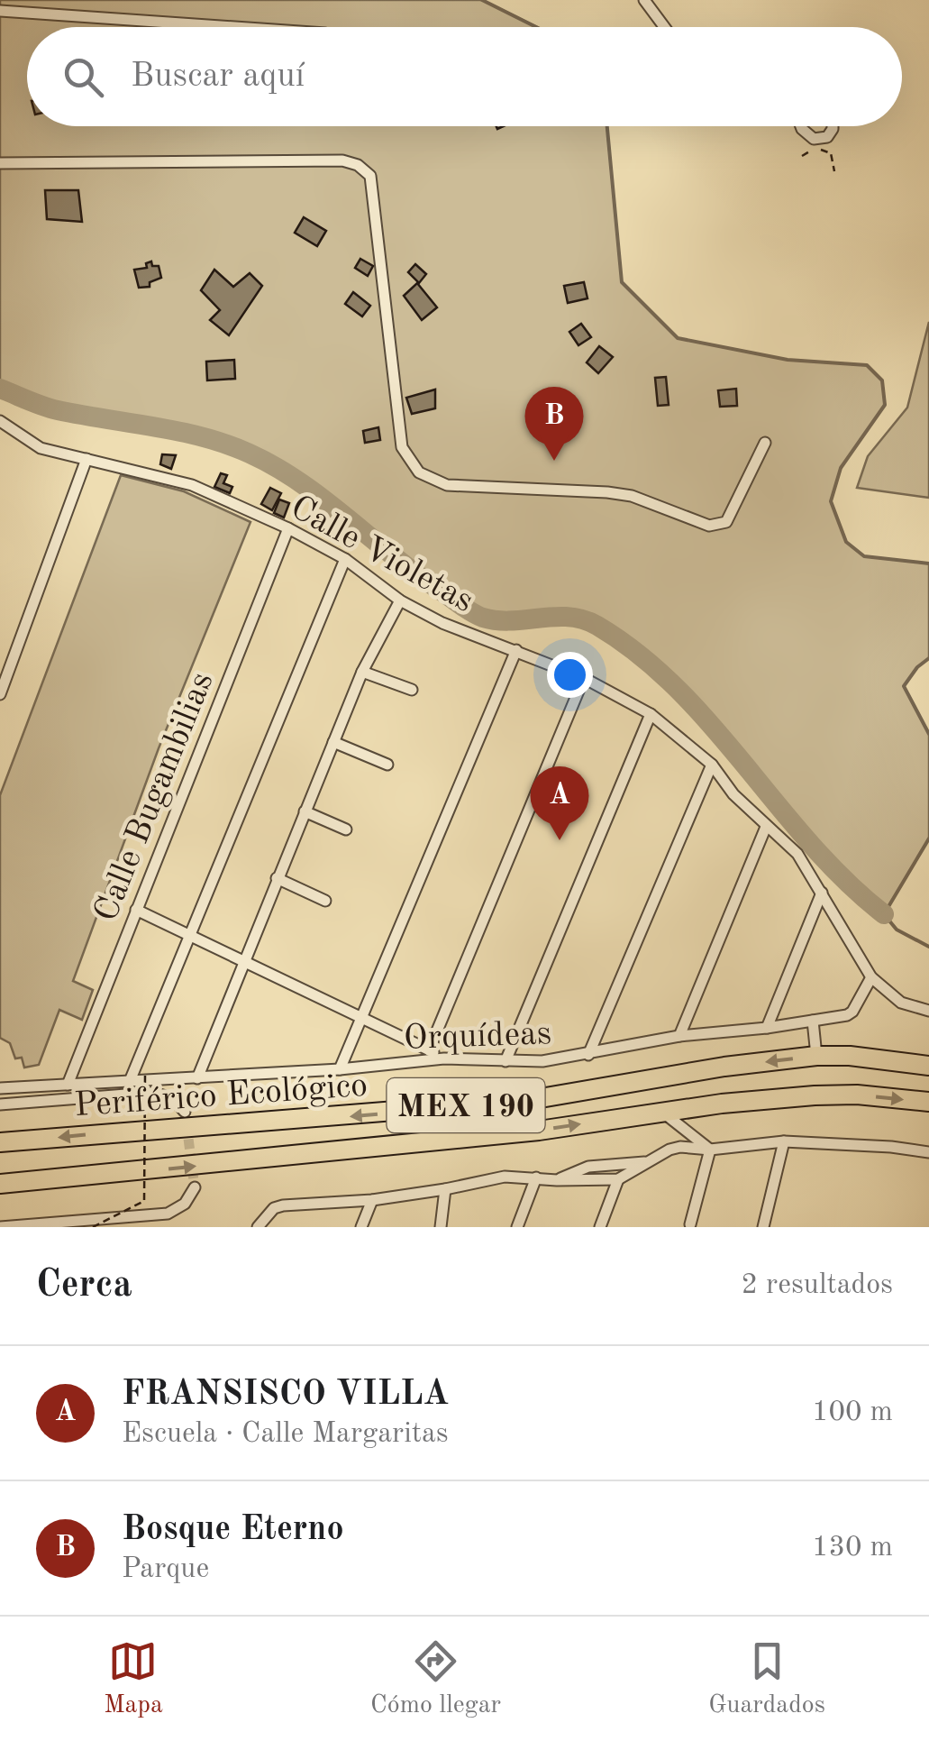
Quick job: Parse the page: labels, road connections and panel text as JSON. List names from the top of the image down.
{
  "streets": {
    "highway": ["Periférico Ecológico", "MEX 190"],
    "street": ["Calle Violetas", "Calle Bugambilias", "Orquídeas"]
  },
  "crossings": [
    ["Calle Violetas", "Calle Bugambilias"],
    ["Calle Violetas", "Orquídeas"],
    ["Calle Bugambilias", "Orquídeas"]
  ],
  "page": {
    "search": "Buscar aquí",
    "pins": ["B", "A"],
    "heading": ["Cerca", "2 resultados"],
    "list": [
      {
        "mark": "A",
        "name": "FRANSISCO VILLA",
        "note": "Escuela · Calle Margaritas",
        "value": "100 m"
      },
      {
        "mark": "B",
        "name": "Bosque Eterno",
        "note": "Parque",
        "value": "130 m"
      }
    ],
    "nav": ["Mapa", "Cómo llegar", "Guardados"]
  }
}
